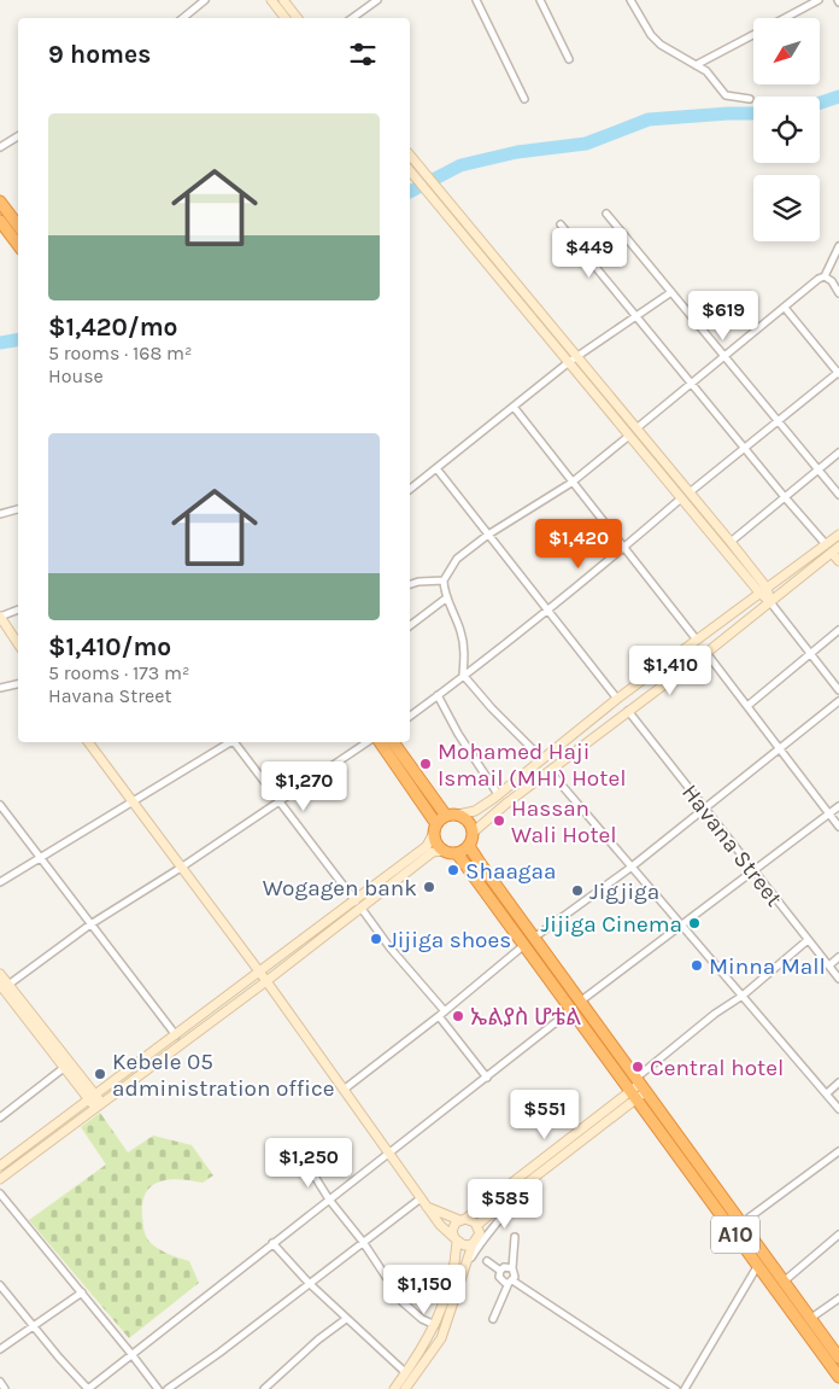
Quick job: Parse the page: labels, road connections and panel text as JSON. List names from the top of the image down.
{
  "streets": {
    "highway": ["A10"],
    "street": ["Havana Street"]
  },
  "places": [
    "Mohamed Haji Ismail (MHI) Hotel",
    "Hassan Wali Hotel",
    "Shaagaa",
    "Wogagen bank",
    "Jigjiga",
    "Jijiga Cinema",
    "Jijiga shoes",
    "Minna Mall",
    "ኤልያስ ሆቴል",
    "Central hotel",
    "Kebele 05 administration office"
  ],
  "north": "bottom left",
  "page": {
    "heading": "9 homes",
    "list": [
      {
        "name": "$1,420/mo",
        "note": "5 rooms · 168 m² · House"
      },
      {
        "name": "$1,410/mo",
        "note": "5 rooms · 173 m² · Havana Street"
      }
    ],
    "price": [
      "$449",
      "$619",
      "$1,420",
      "$1,410",
      "$1,270",
      "$551",
      "$1,250",
      "$585",
      "$1,150"
    ]
  }
}
